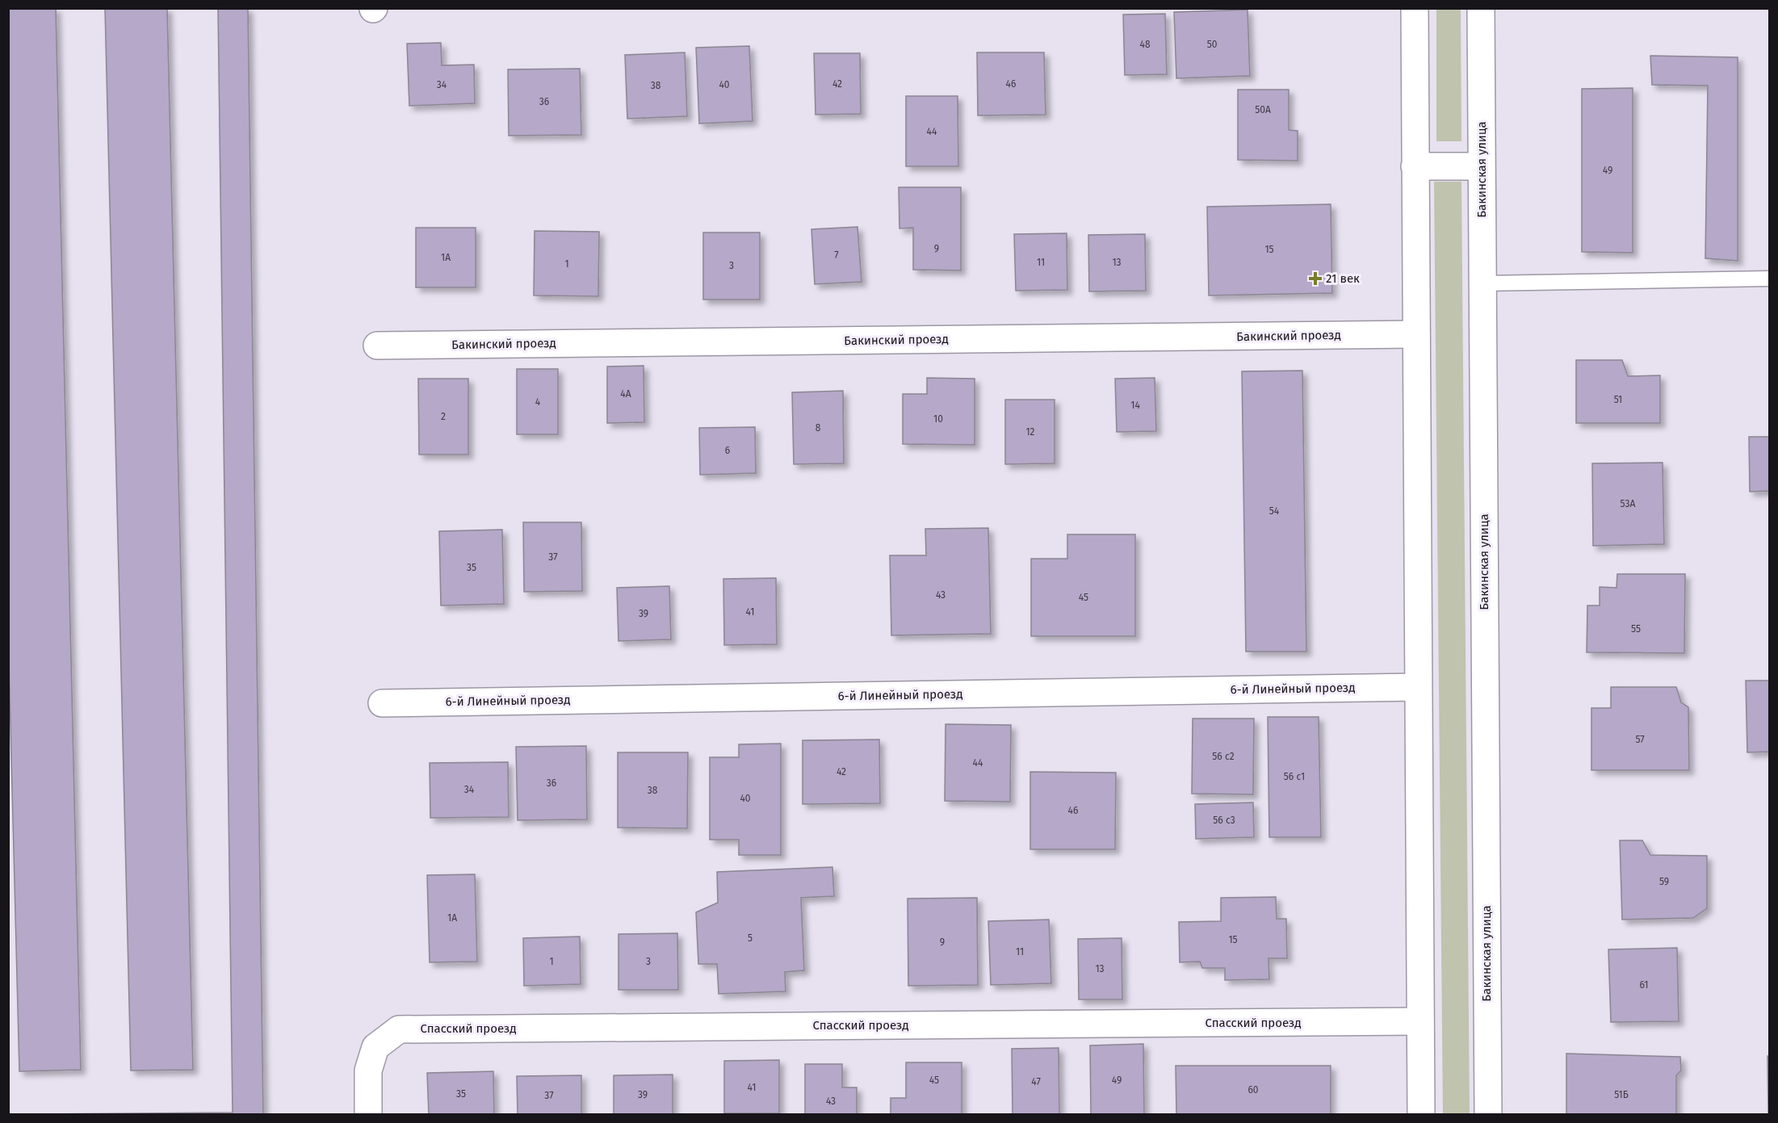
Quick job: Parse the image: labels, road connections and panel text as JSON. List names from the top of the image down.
{
  "streets": {
    "street": [
      "Бакинская улица",
      "Бакинский проезд",
      "6-й Линейный проезд",
      "Спасский проезд"
    ]
  },
  "places": {
    "health": ["21 век"]
  },
  "house_numbers": [
    "48",
    "50",
    "42",
    "46",
    "34",
    "40",
    "38",
    "36",
    "50А",
    "44",
    "49",
    "9",
    "15",
    "7",
    "1А",
    "11",
    "13",
    "1",
    "3",
    "4А",
    "51",
    "4",
    "14",
    "2",
    "10",
    "8",
    "12",
    "6",
    "53А",
    "54",
    "37",
    "35",
    "43",
    "45",
    "41",
    "39",
    "55",
    "57",
    "56 с2",
    "44",
    "42",
    "56 с1",
    "36",
    "34",
    "38",
    "40",
    "46",
    "56 с3",
    "59",
    "1А",
    "5",
    "15",
    "9",
    "11",
    "1",
    "3",
    "13",
    "61",
    "45",
    "49",
    "47",
    "41",
    "60",
    "35",
    "39",
    "51Б",
    "37",
    "43"
  ]
}
